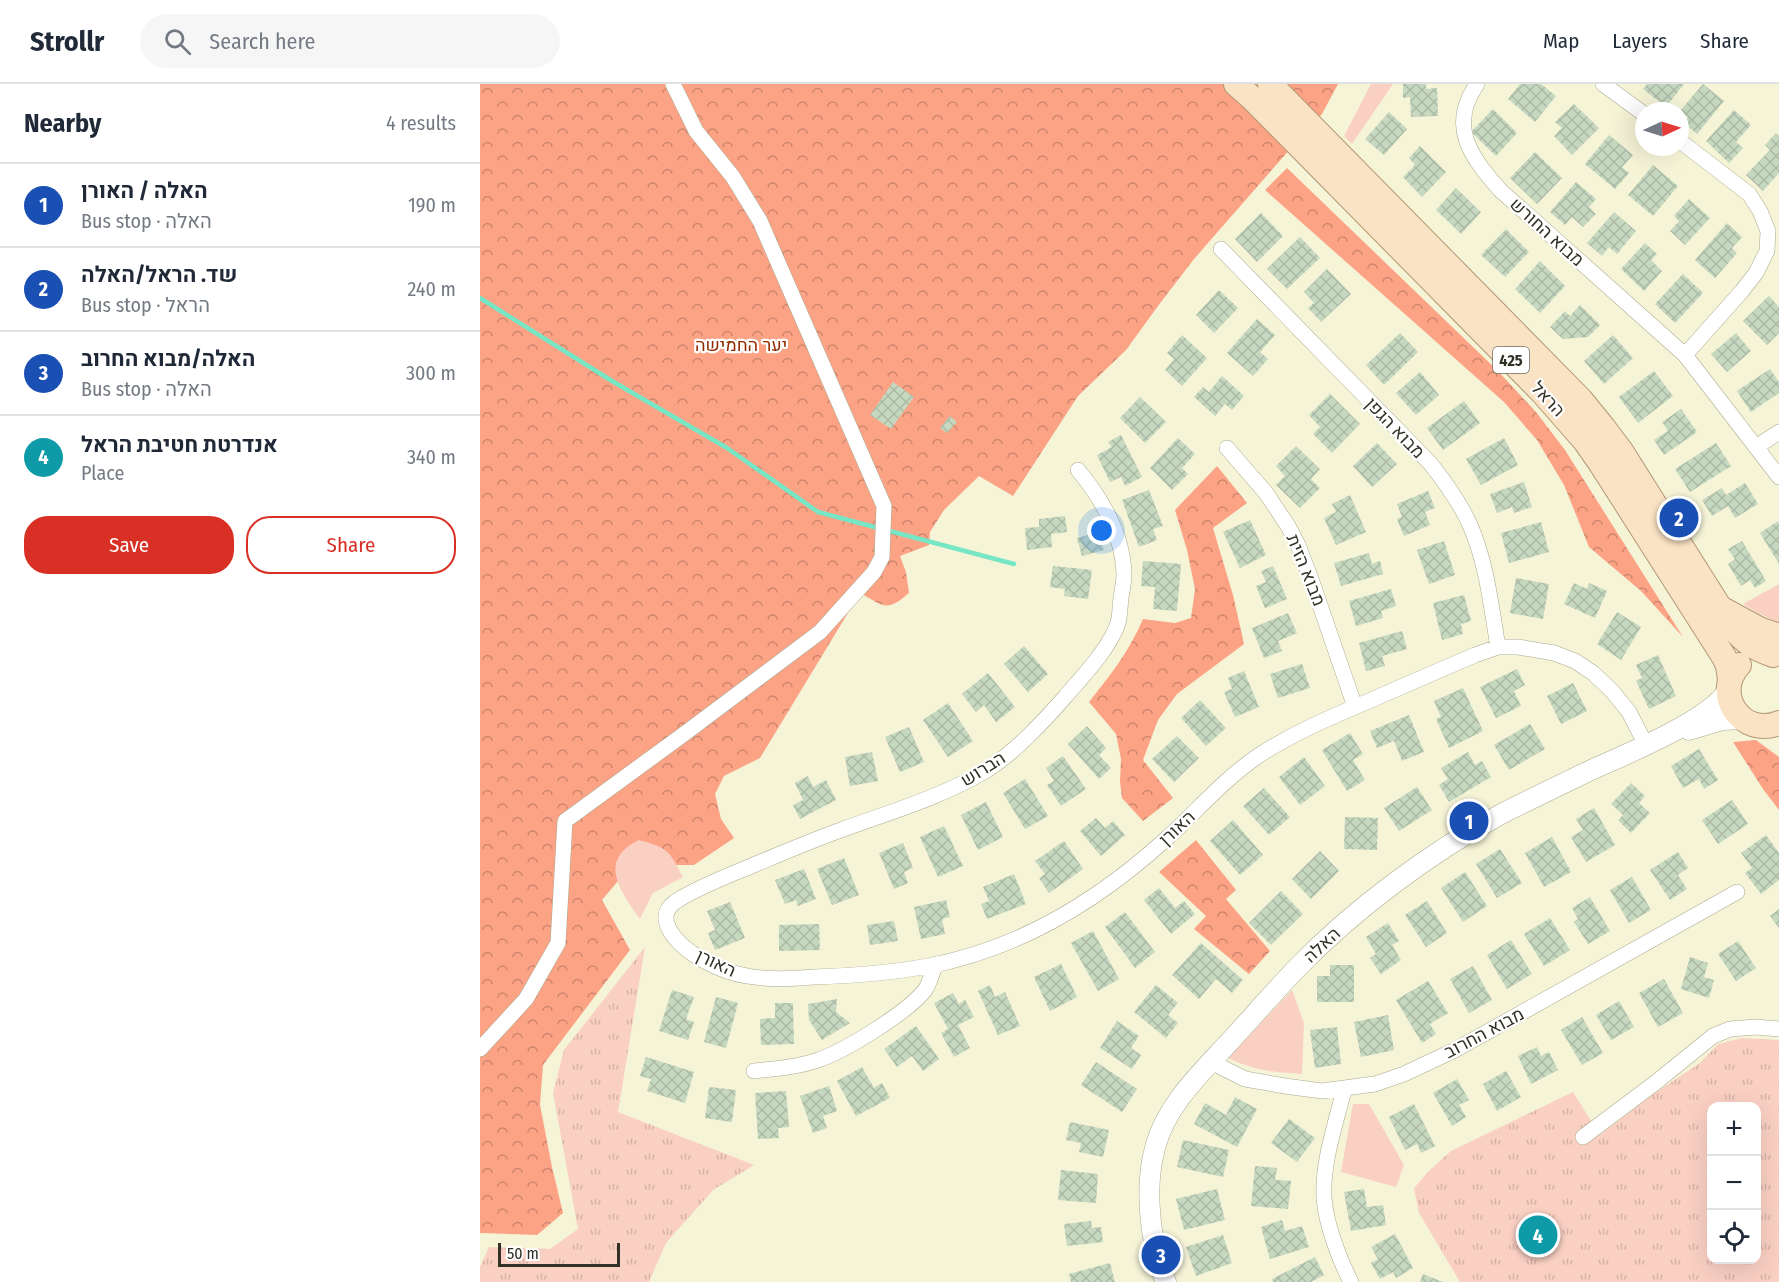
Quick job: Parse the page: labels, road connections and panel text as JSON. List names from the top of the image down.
{
  "streets": {
    "main road": ["425", "הראל"],
    "street": [
      "מבוא החורש",
      "מבוא הגפן",
      "מבוא הזית",
      "הברוש",
      "האורן",
      "האלה",
      "מבוא החרוב"
    ]
  },
  "crossings": [
    ["הראל", "האלה"],
    ["מבוא הגפן", "האורן"],
    ["מבוא הזית", "האורן"],
    ["הברוש", "האורן"],
    ["האורן", "האלה"],
    ["האלה", "מבוא החרוב"]
  ],
  "parks": ["יער החמישה"],
  "scale_bar": "50 m",
  "north": "right",
  "page": {
    "header": "Strollr",
    "search": "Search here",
    "nav": ["Map", "Layers", "Share"],
    "heading": ["Nearby", "4 results"],
    "list": [
      {
        "mark": "1",
        "name": "האלה / האורן",
        "note": "Bus stop · האלה",
        "value": "190 m"
      },
      {
        "mark": "2",
        "name": "שד. הראל/האלה",
        "note": "Bus stop · הראל",
        "value": "240 m"
      },
      {
        "mark": "3",
        "name": "האלה/מבוא החרוב",
        "note": "Bus stop · האלה",
        "value": "300 m"
      },
      {
        "mark": "4",
        "name": "אנדרטת חטיבת הראל",
        "note": "Place",
        "value": "340 m"
      }
    ],
    "pins": [
      "2",
      "1",
      "4",
      "3"
    ],
    "buttons": ["Save", "Share"],
    "map_buttons": ["+", "−"],
    "scale": "50 m"
  }
}
